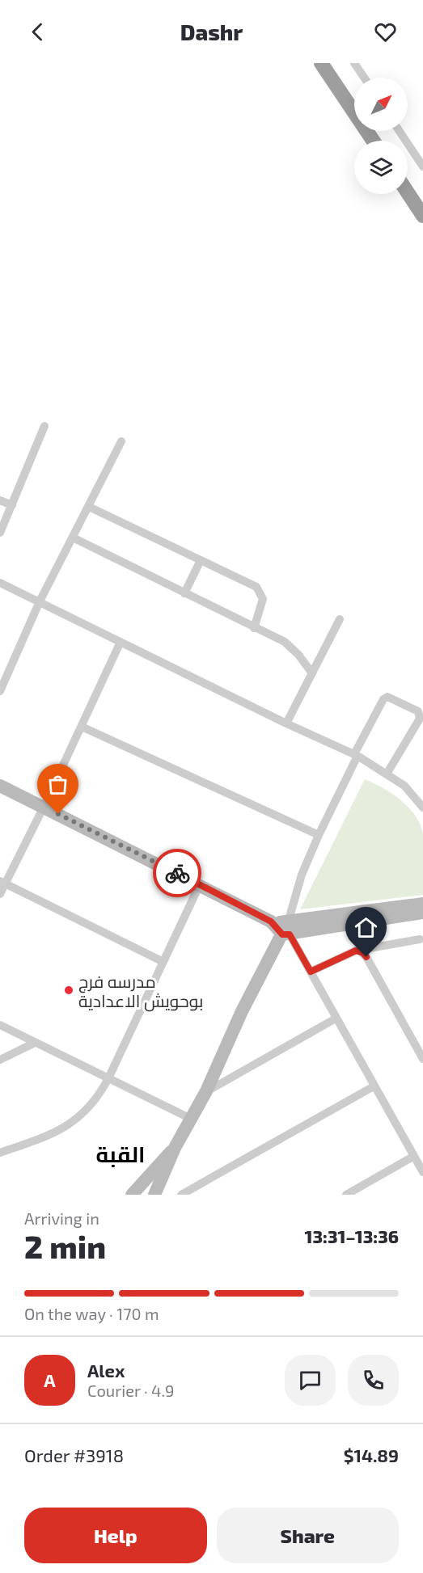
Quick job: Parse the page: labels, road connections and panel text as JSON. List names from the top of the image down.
{
  "districts": ["القبة"],
  "places": ["مدرسه فرج بوحويش الاعدادية"],
  "north": "top right",
  "page": {
    "header": "Dashr",
    "heading": ["2 min", "Arriving in", "13:31–13:36"],
    "panel": [
      "Alex",
      "Courier · 4.9",
      "Order #3918",
      "$14.89"
    ],
    "bar": "On the way · 170 m",
    "round": "A",
    "buttons": ["Help", "Share"]
  }
}
